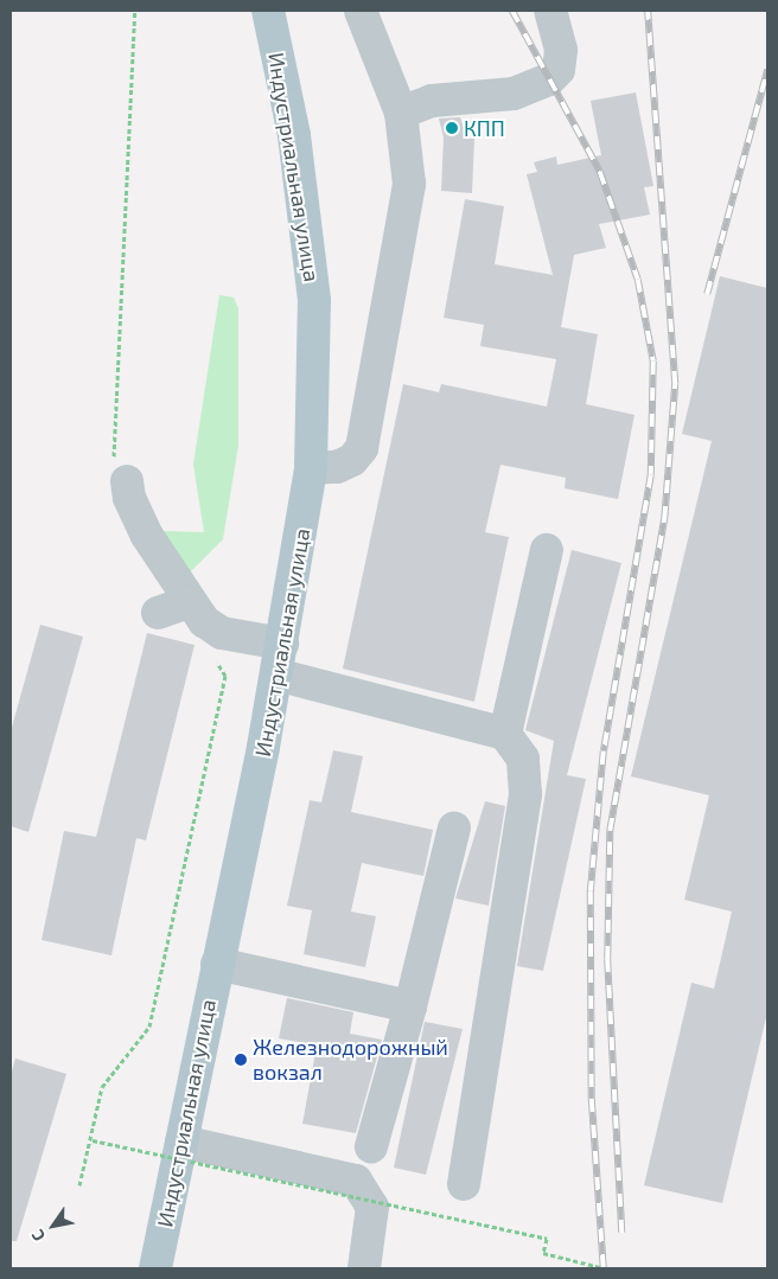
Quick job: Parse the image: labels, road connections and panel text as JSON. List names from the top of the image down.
{
  "streets": {
    "main road": ["Индустриальная улица"]
  },
  "places": ["КПП", "Железнодорожный вокзал"],
  "north": "bottom left"
}
